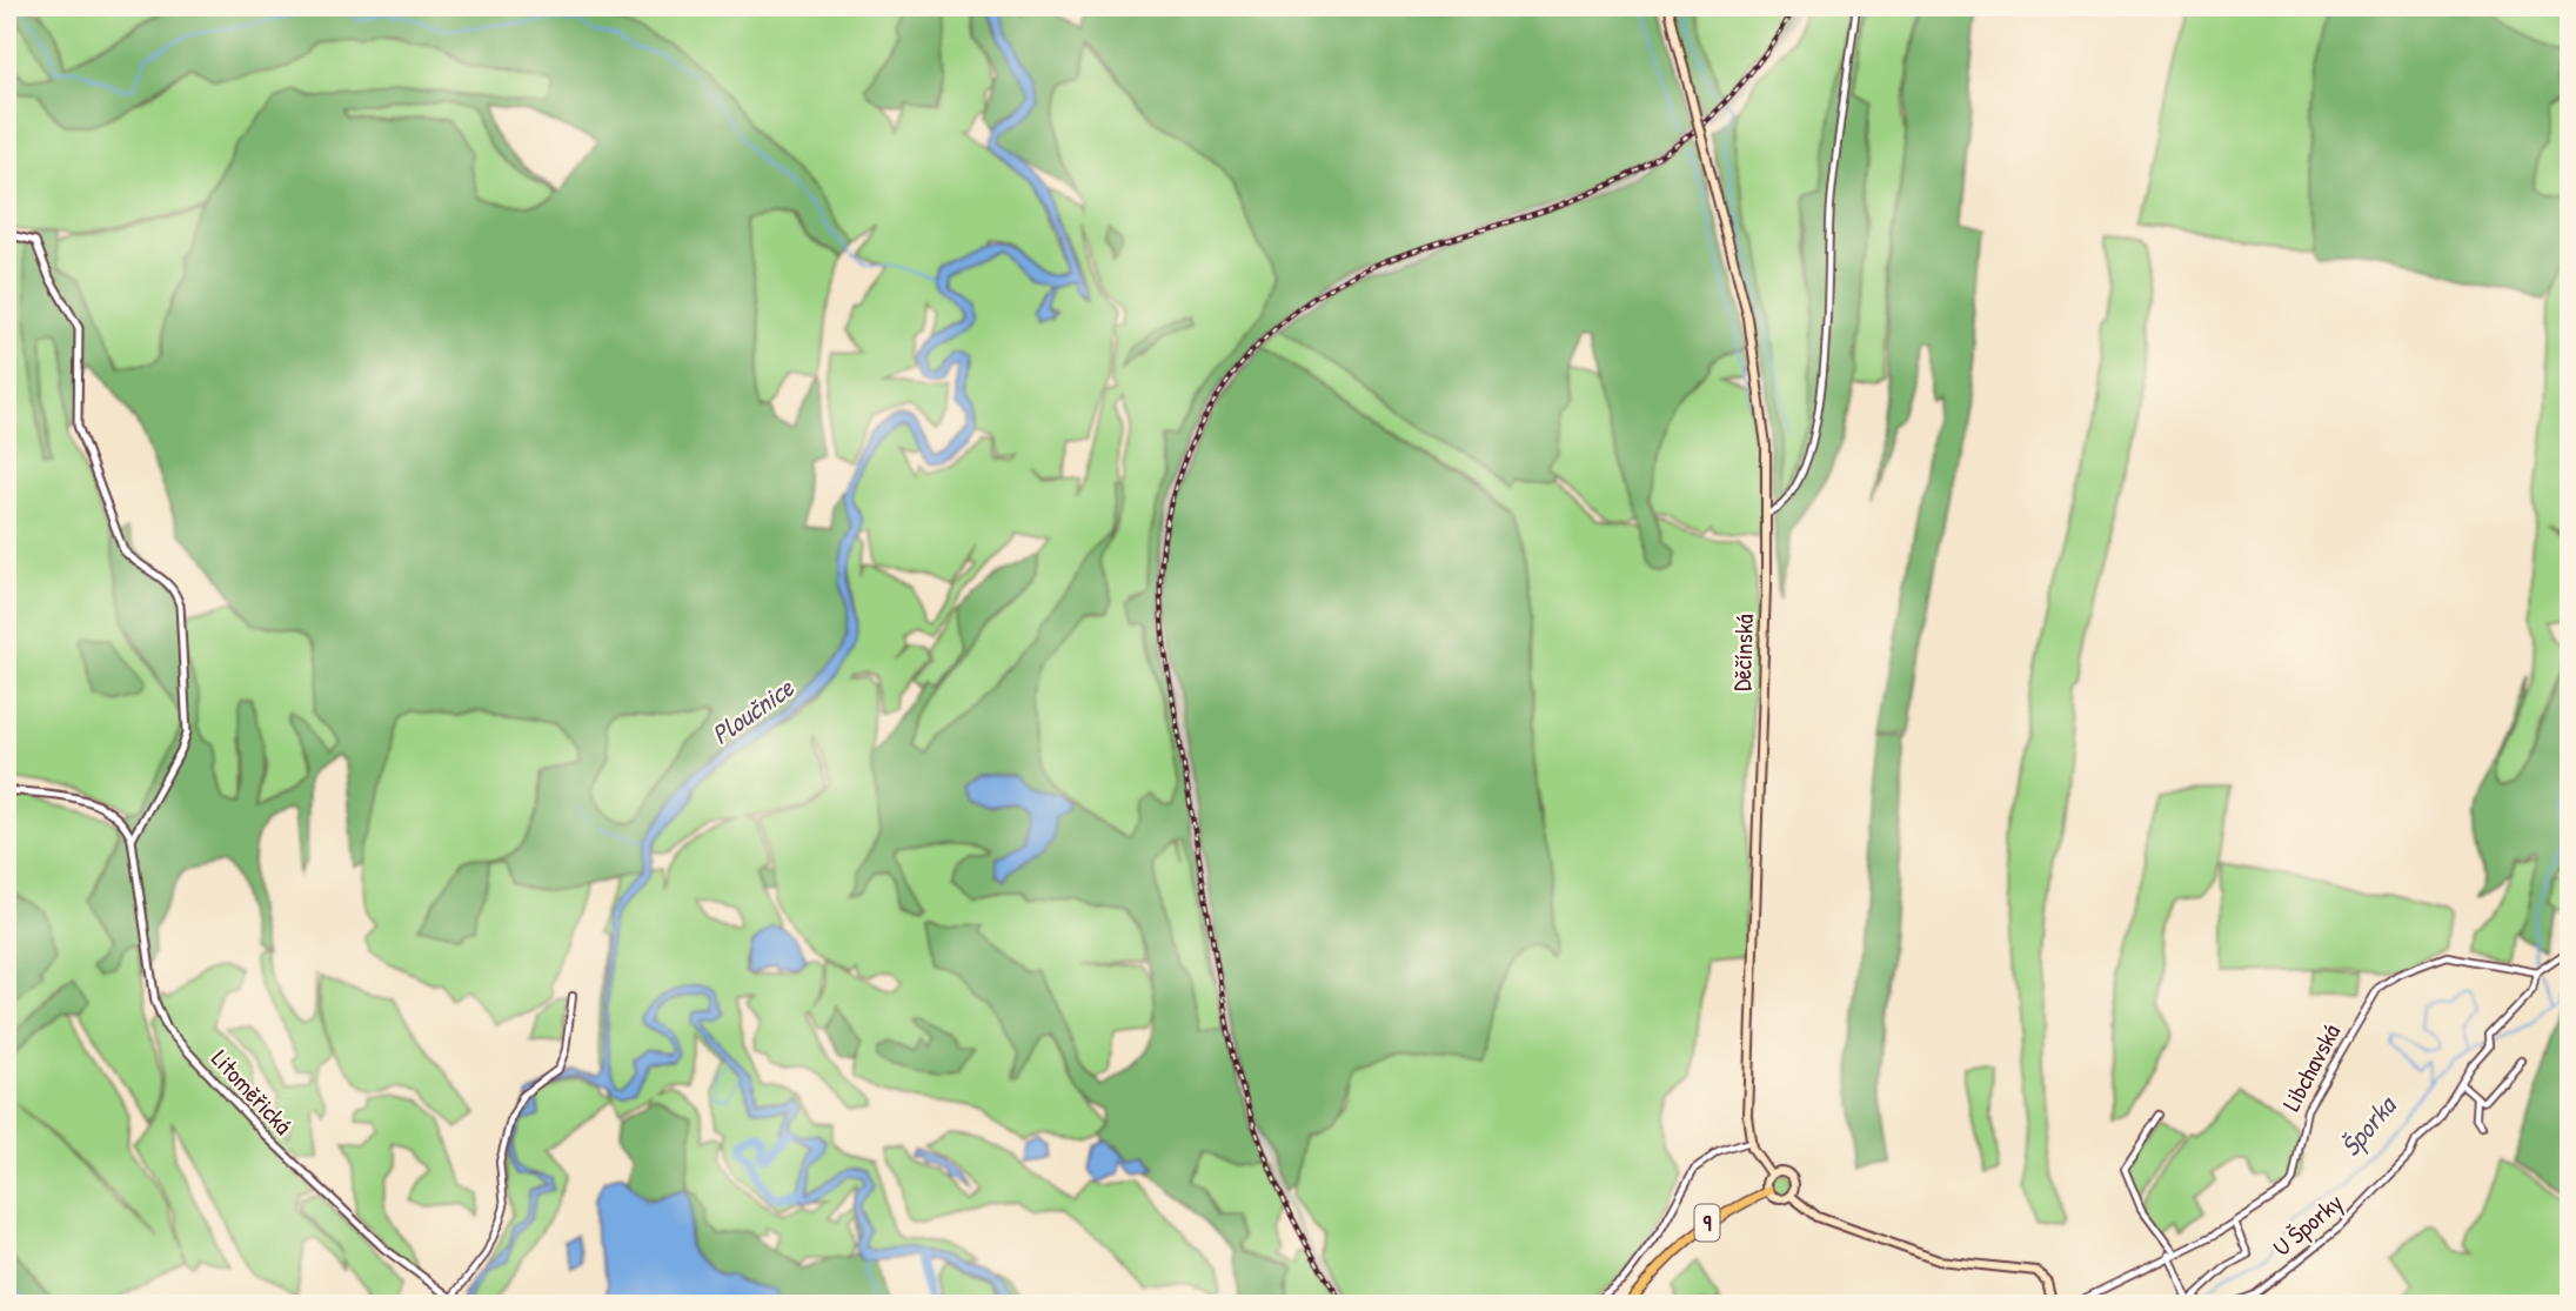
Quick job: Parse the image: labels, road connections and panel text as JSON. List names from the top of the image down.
{
  "streets": {
    "main road": ["Děčínská", "9"],
    "street": ["Libchavská", "Litoměřická", "U Šporky"]
  },
  "crossings": [
    ["Libchavská", "U Šporky"]
  ],
  "water": ["Ploučnice", "Šporka"]
}
